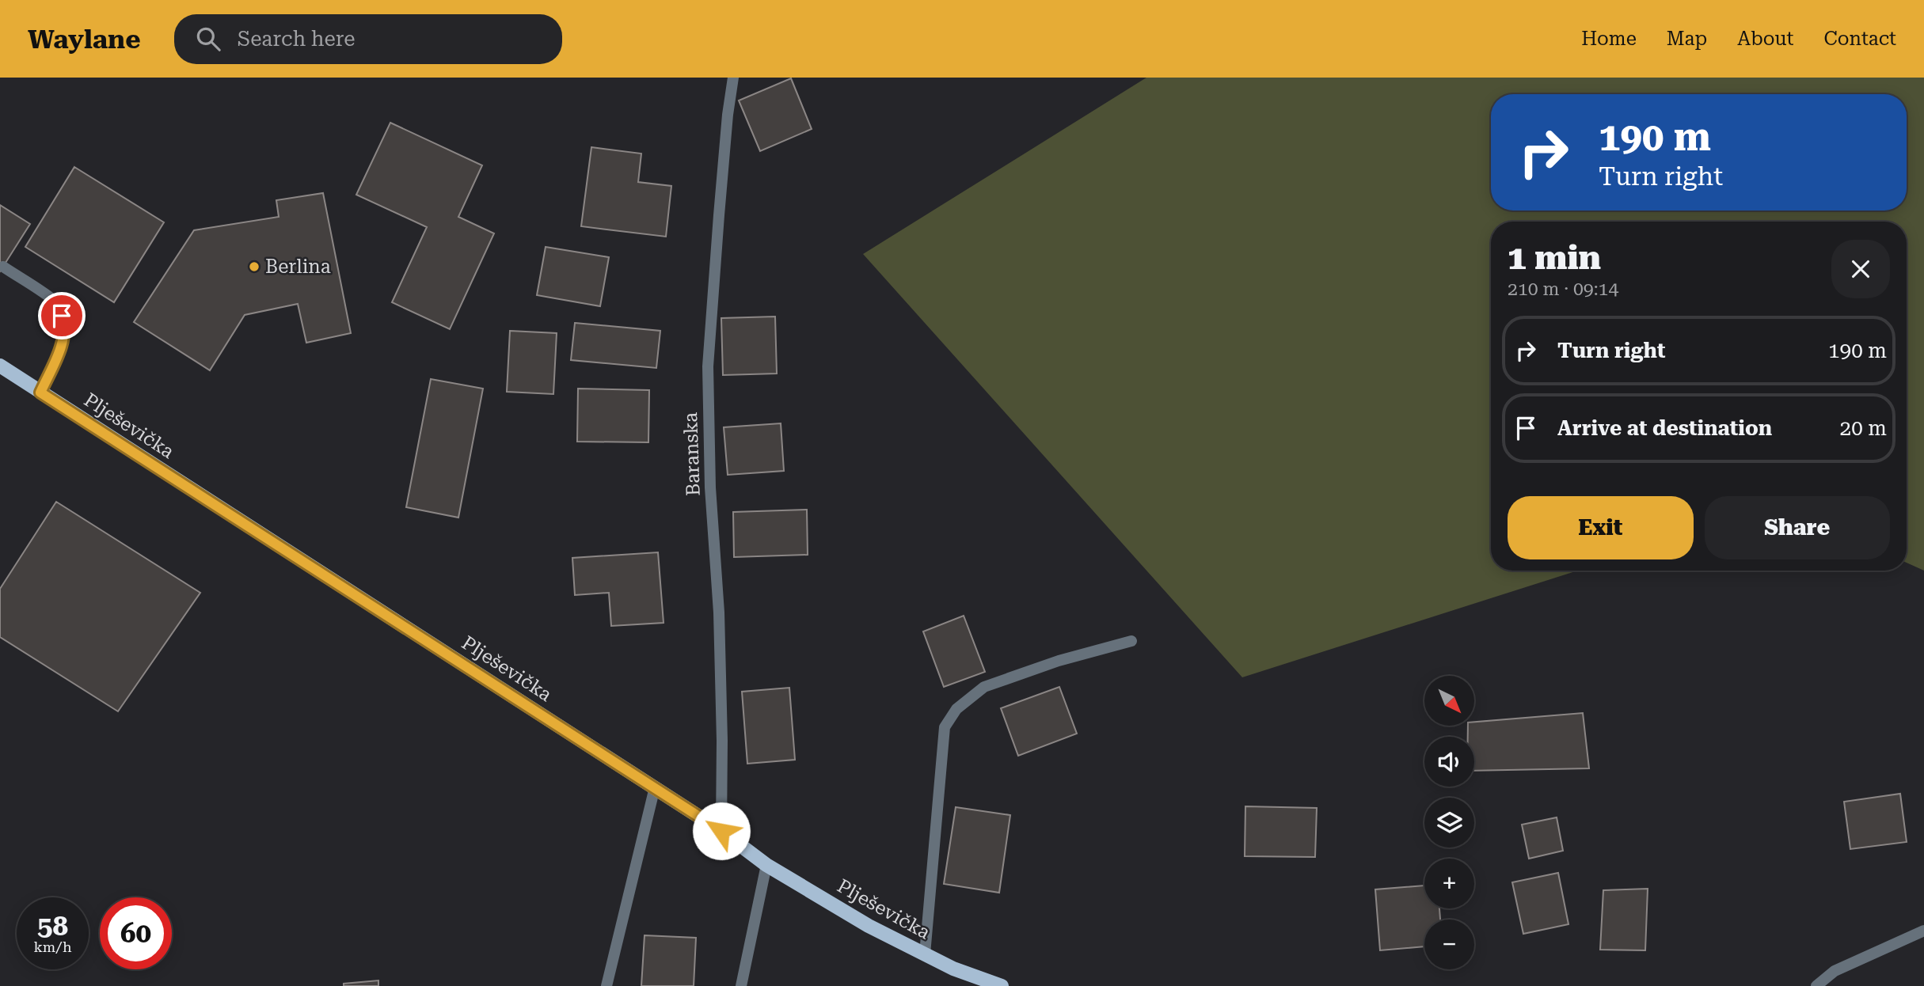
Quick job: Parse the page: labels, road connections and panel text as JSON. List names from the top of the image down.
{
  "streets": {
    "main road": ["Plješevička"],
    "street": ["Baranska"]
  },
  "crossings": [
    ["Plješevička", "Baranska"]
  ],
  "places": ["Berlina"],
  "north": "bottom right",
  "page": {
    "header": "Waylane",
    "search": "Search here",
    "nav": [
      "Home",
      "Map",
      "About",
      "Contact"
    ],
    "turn": ["190 m", "Turn right"],
    "heading": ["1 min", "210 m · 09:14"],
    "list": [
      {
        "name": "Turn right",
        "value": "190 m"
      },
      {
        "name": "Arrive at destination",
        "value": "20 m"
      }
    ],
    "buttons": ["Exit", "Share"],
    "map_buttons": ["+", "−"],
    "speed": "58 km/h",
    "limit": "60"
  }
}
